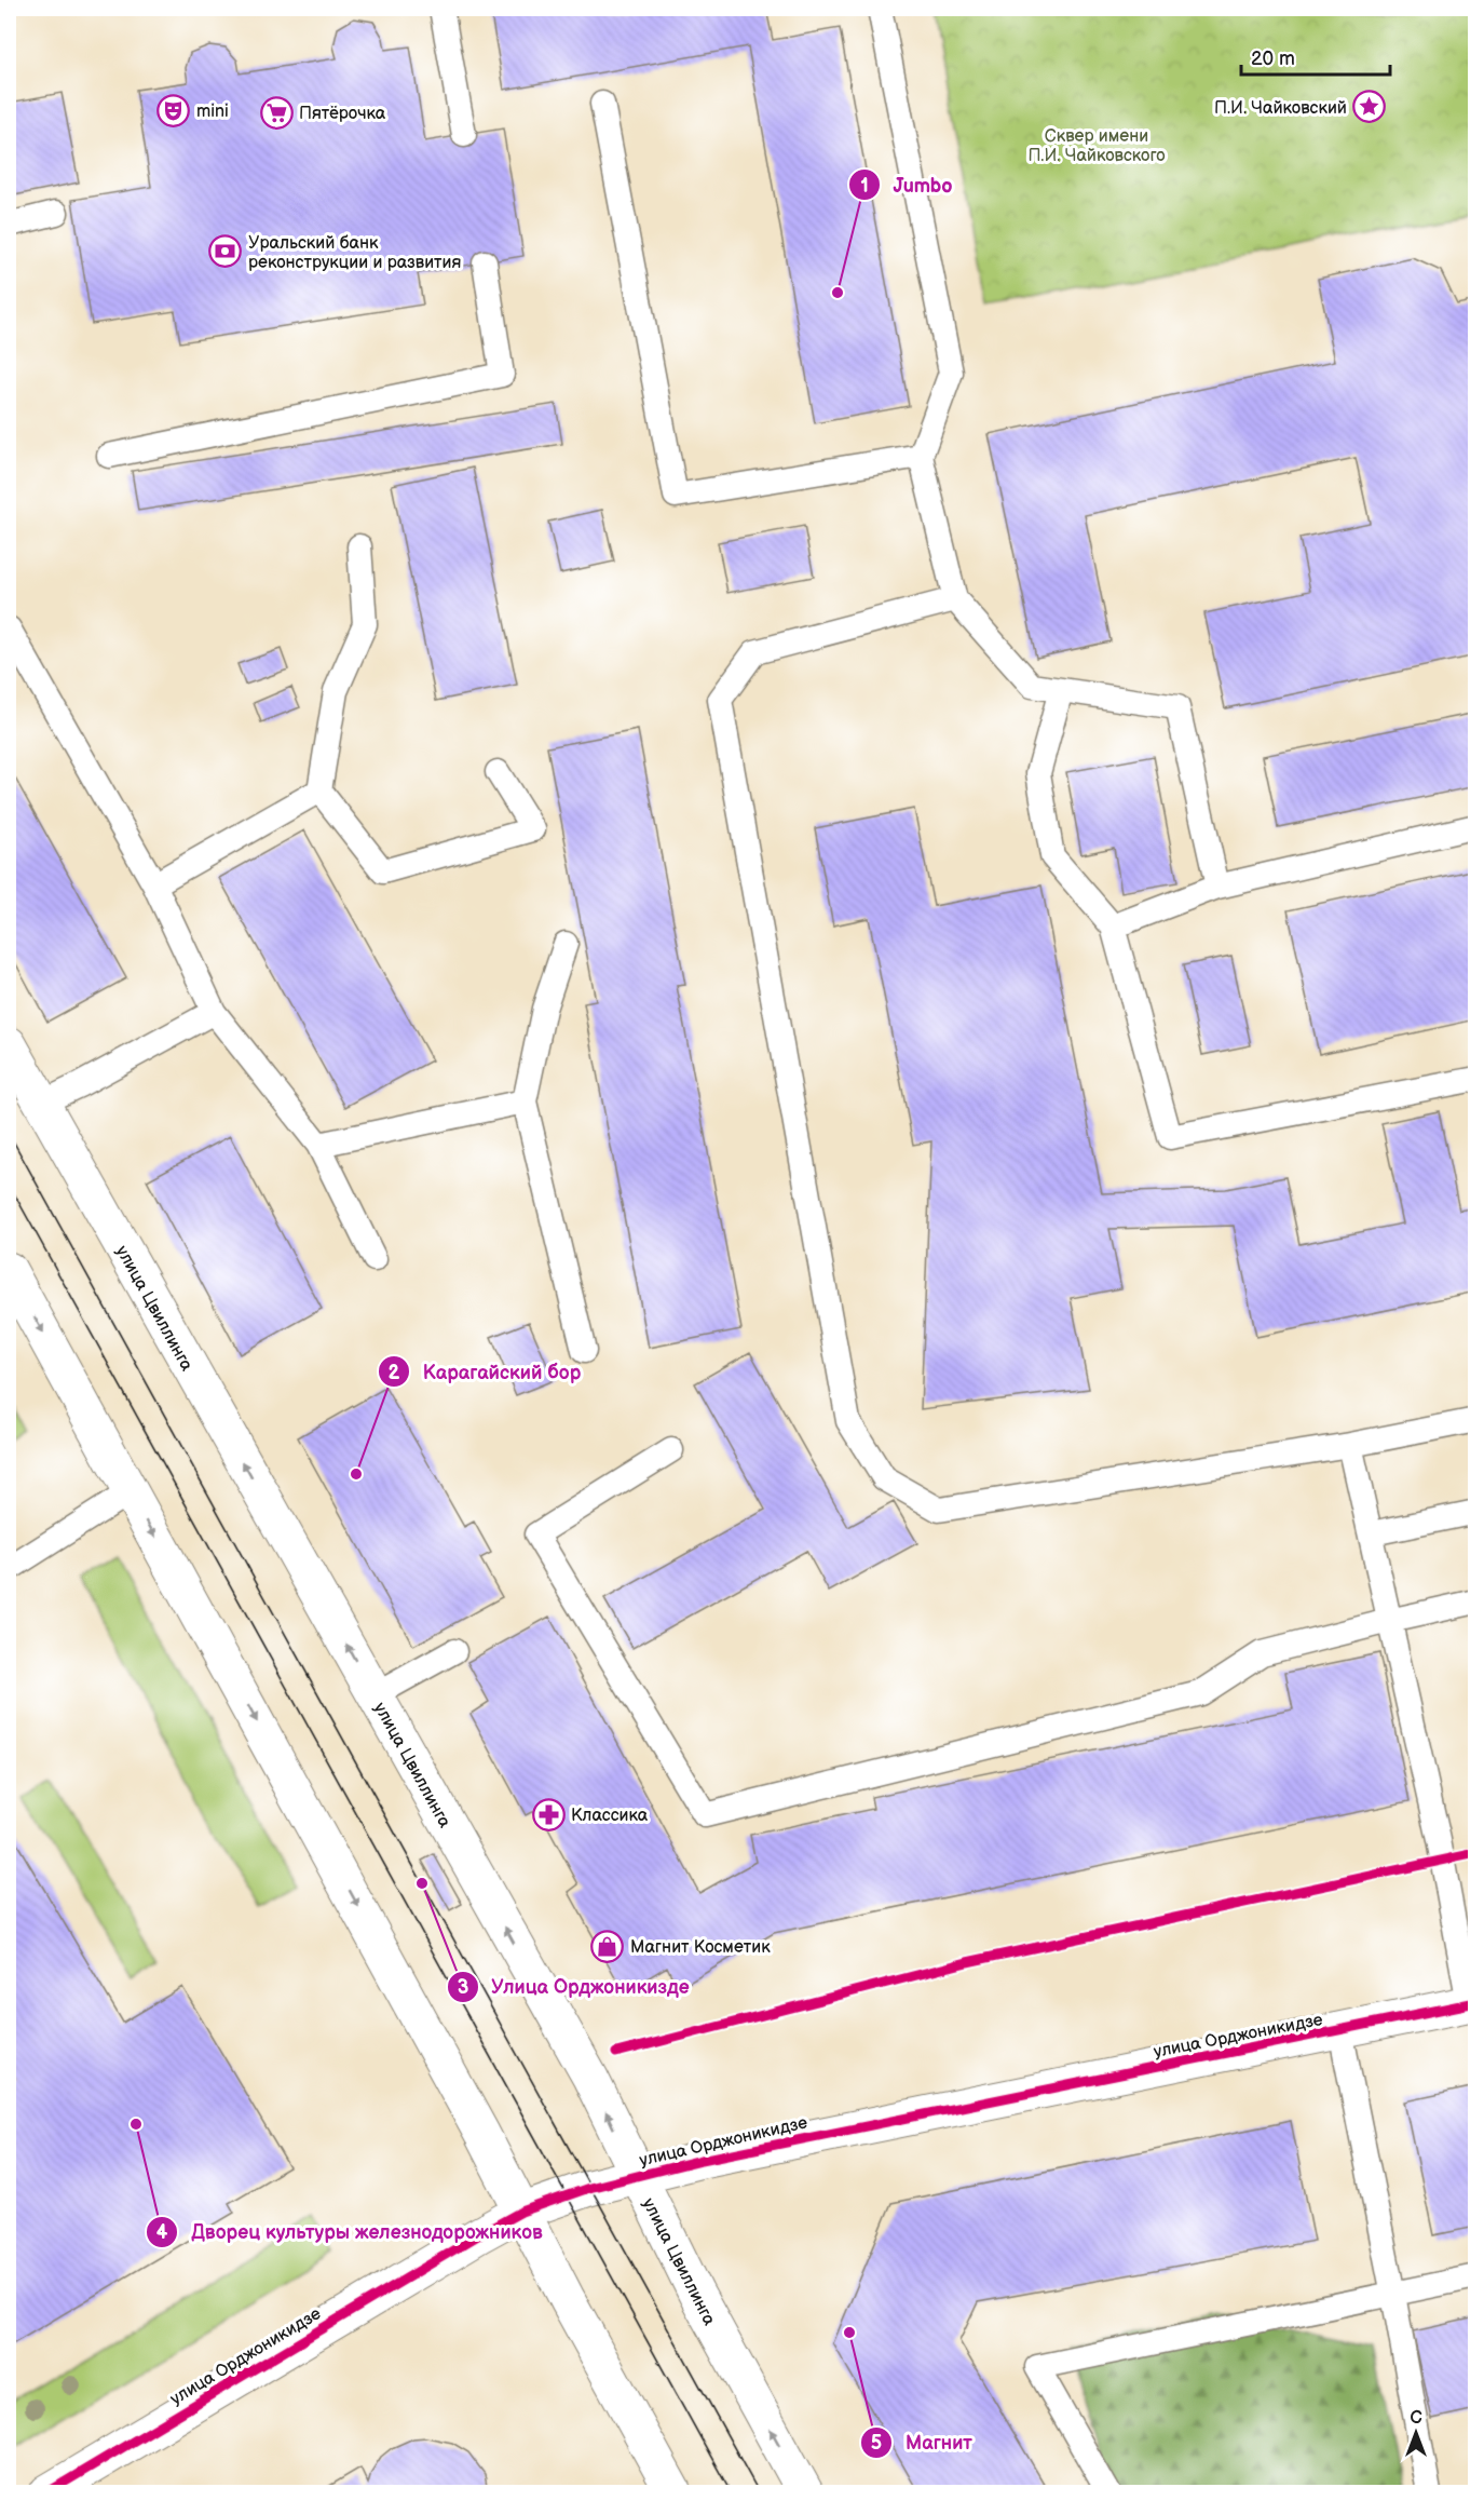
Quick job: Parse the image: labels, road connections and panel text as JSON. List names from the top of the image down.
{
  "streets": {
    "main road": ["улица Цвиллинга", "улица Орджоникидзе"]
  },
  "crossings": [
    ["улица Цвиллинга", "улица Орджоникидзе"]
  ],
  "parks": ["Сквер имени П.И. Чайковского"],
  "places": {
    "place": ["П.И. Чайковский"],
    "theatre": ["mini"],
    "supermarket": ["Пятёрочка"],
    "bank": ["Уральский банк реконструкции и развития"],
    "other": [
      "Jumbo",
      "Карагайский бор",
      "Улица Орджоникизде",
      "Дворец культуры железнодорожников",
      "Магнит"
    ],
    "pharmacy": ["Классика"],
    "shop": ["Магнит Косметик"]
  },
  "scale_bar": "20 m",
  "north": "top"
}
